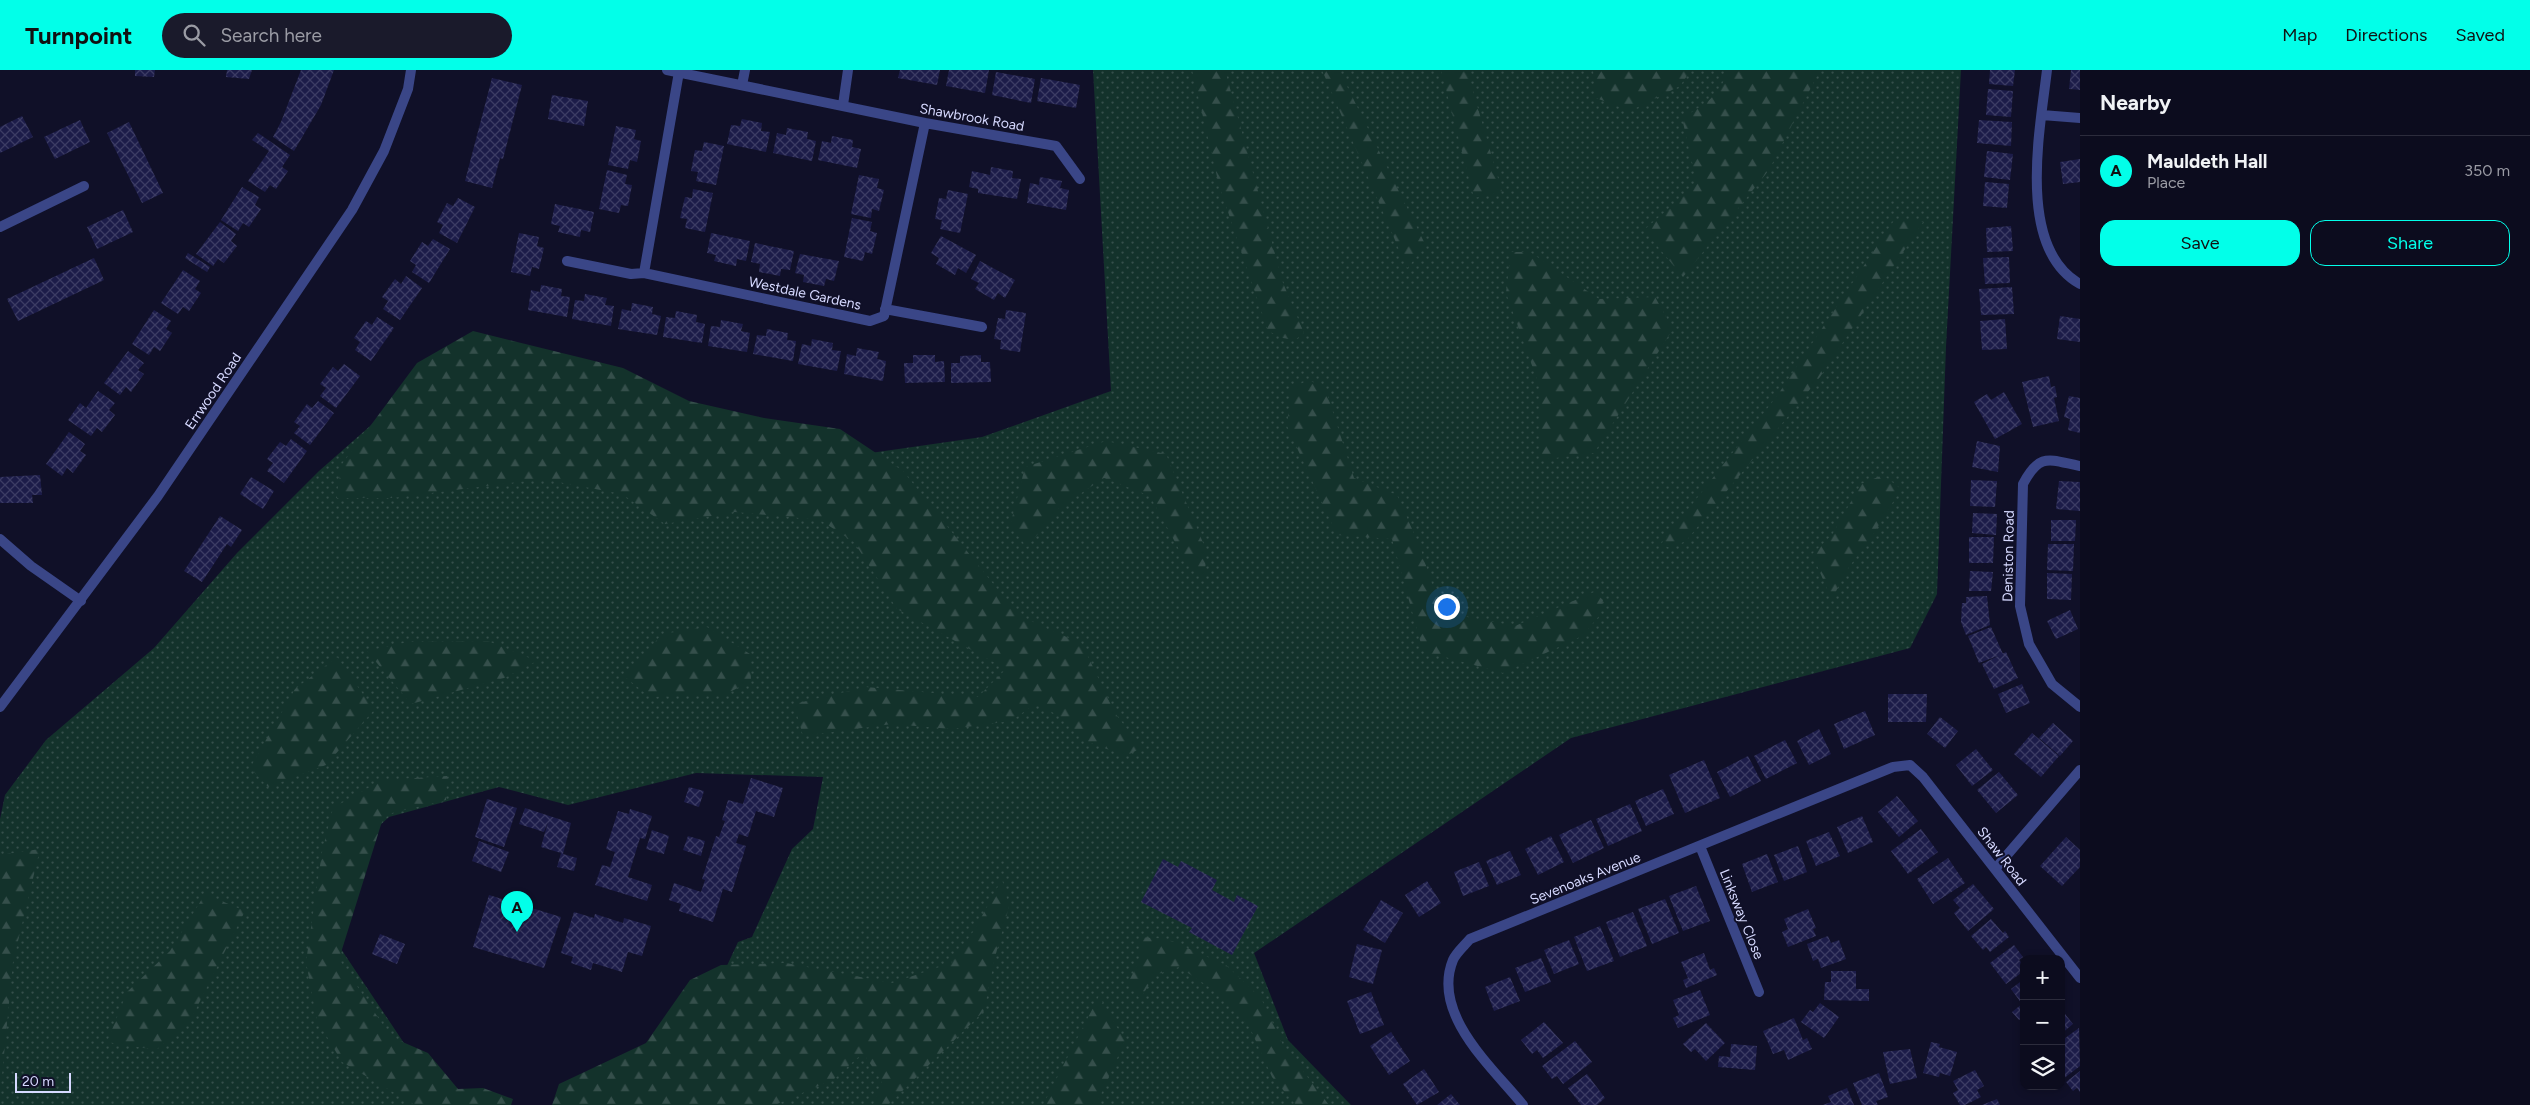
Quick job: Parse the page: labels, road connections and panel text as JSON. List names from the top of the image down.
{
  "streets": {
    "street": [
      "Shawbrook Road",
      "Westdale Gardens",
      "Errwood Road",
      "Deniston Road",
      "Shaw Road",
      "Sevenoaks Avenue",
      "Linksway Close"
    ]
  },
  "crossings": [
    ["Shaw Road", "Sevenoaks Avenue"],
    ["Sevenoaks Avenue", "Linksway Close"]
  ],
  "scale_bar": "20 m",
  "page": {
    "header": "Turnpoint",
    "search": "Search here",
    "nav": ["Map", "Directions", "Saved"],
    "heading": "Nearby",
    "list": [
      {
        "mark": "A",
        "name": "Mauldeth Hall",
        "note": "Place",
        "value": "350 m"
      }
    ],
    "buttons": ["Save", "Share"],
    "pins": "A",
    "map_buttons": ["+", "−"],
    "scale": "20 m"
  }
}
